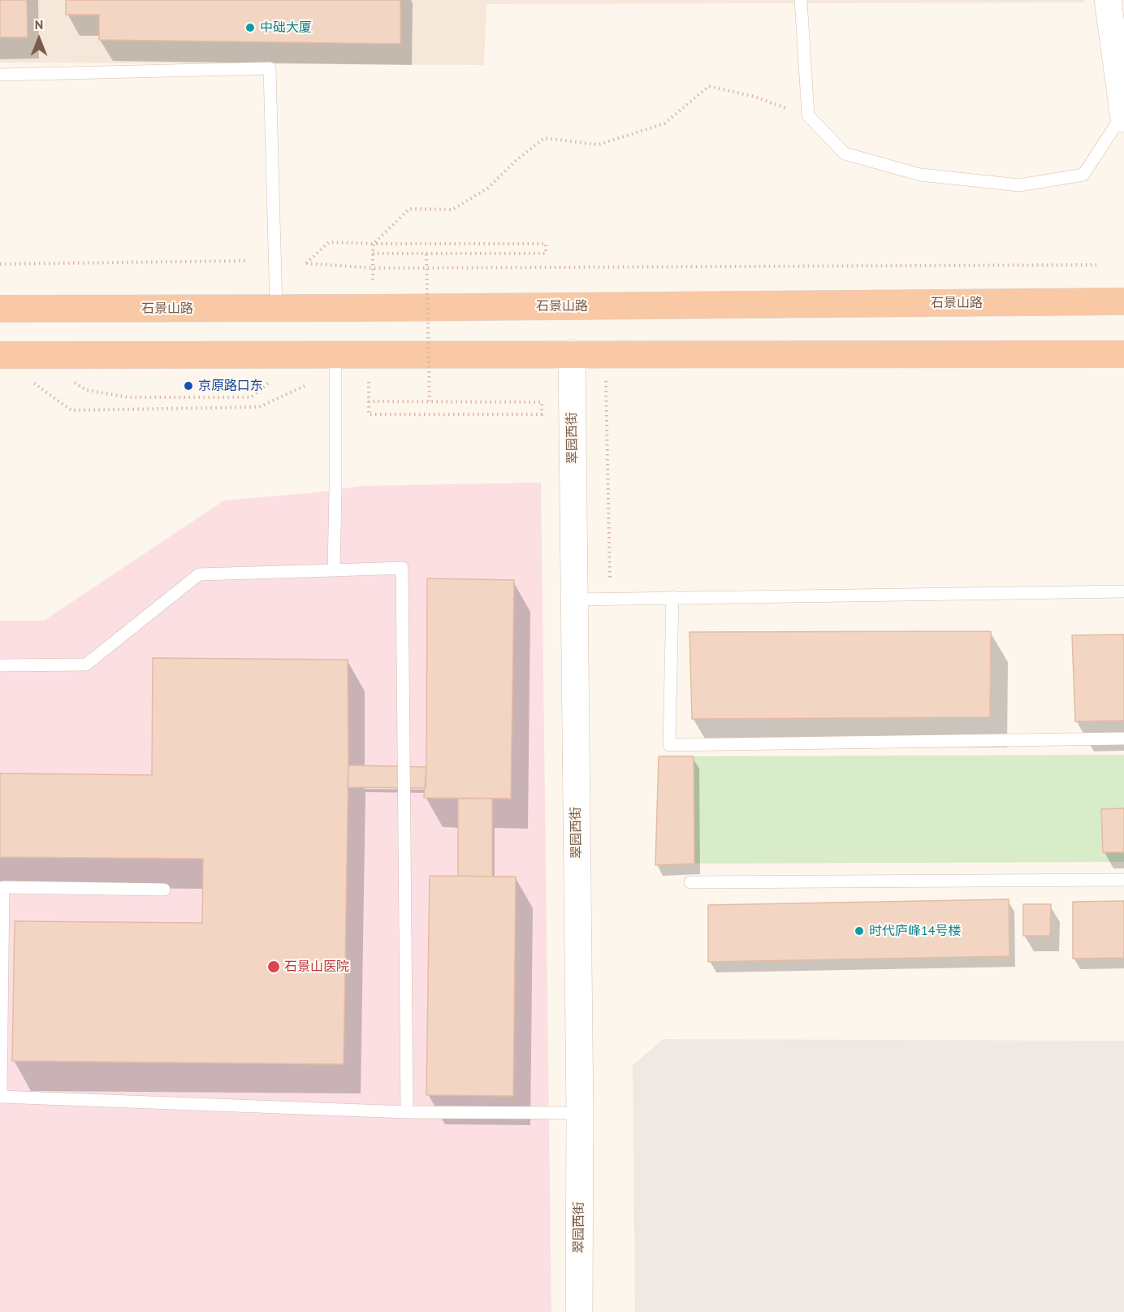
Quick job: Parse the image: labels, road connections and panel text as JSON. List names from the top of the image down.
{
  "streets": {
    "highway": ["石景山路"],
    "street": ["翠园西街"]
  },
  "places": [
    "中础大厦",
    "京原路口东",
    "时代庐峰14号楼",
    "石景山医院"
  ],
  "north": "top"
}
